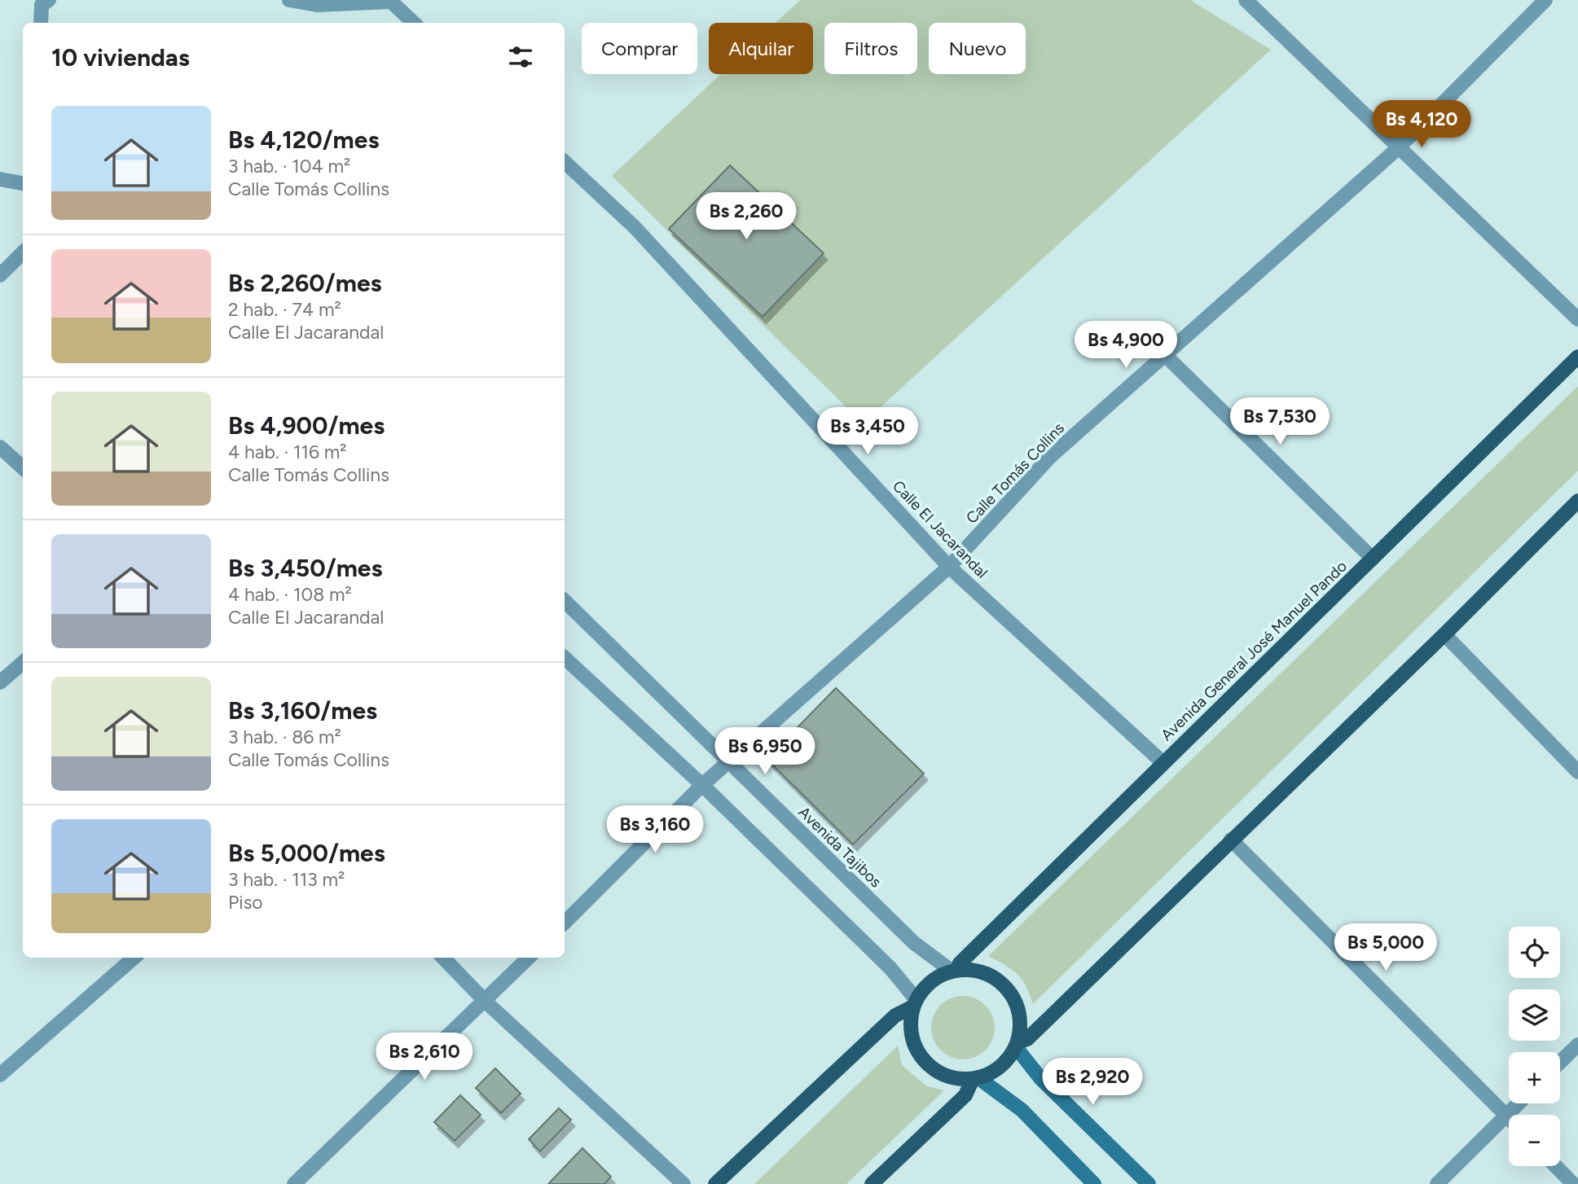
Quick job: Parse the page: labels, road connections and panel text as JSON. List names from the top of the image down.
{
  "streets": {
    "main road": ["Avenida General José Manuel Pando"],
    "street": ["Calle Tomás Collins", "Calle El Jacarandal", "Avenida Tajibos"]
  },
  "crossings": [
    ["Calle Tomás Collins", "Calle El Jacarandal"],
    ["Calle Tomás Collins", "Avenida Tajibos"],
    ["Calle El Jacarandal", "Avenida General José Manuel Pando"],
    ["Avenida General José Manuel Pando", "Avenida Tajibos"]
  ],
  "page": {
    "chip": [
      "Comprar",
      "Alquilar",
      "Filtros",
      "Nuevo"
    ],
    "heading": "10 viviendas",
    "list": [
      {
        "name": "Bs 4,120/mes",
        "note": "3 hab. · 104 m² · Calle Tomás Collins"
      },
      {
        "name": "Bs 2,260/mes",
        "note": "2 hab. · 74 m² · Calle El Jacarandal"
      },
      {
        "name": "Bs 4,900/mes",
        "note": "4 hab. · 116 m² · Calle Tomás Collins"
      },
      {
        "name": "Bs 3,450/mes",
        "note": "4 hab. · 108 m² · Calle El Jacarandal"
      },
      {
        "name": "Bs 3,160/mes",
        "note": "3 hab. · 86 m² · Calle Tomás Collins"
      },
      {
        "name": "Bs 5,000/mes",
        "note": "3 hab. · 113 m² · Piso"
      }
    ],
    "price": [
      "Bs 4,120",
      "Bs 2,260",
      "Bs 4,900",
      "Bs 7,530",
      "Bs 3,450",
      "Bs 6,950",
      "Bs 3,160",
      "Bs 5,000",
      "Bs 2,610",
      "Bs 2,920"
    ],
    "map_buttons": ["+", "−"]
  }
}
